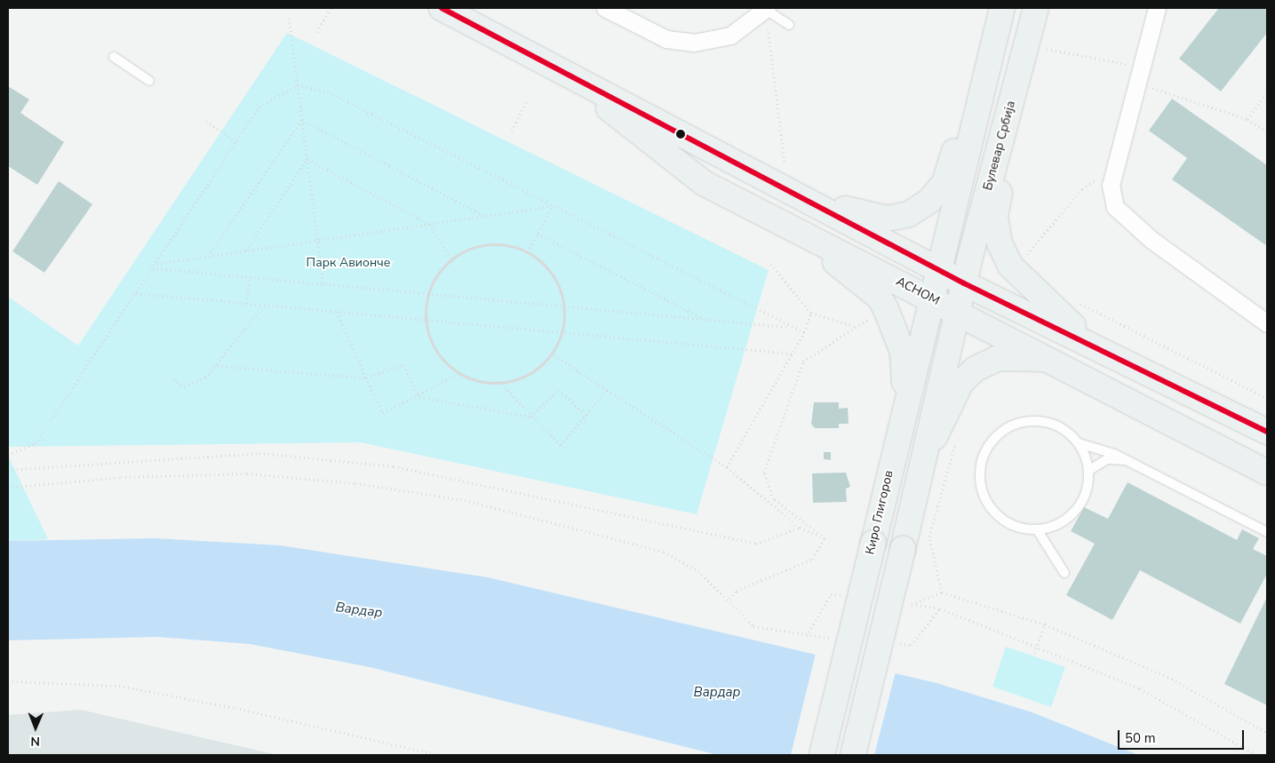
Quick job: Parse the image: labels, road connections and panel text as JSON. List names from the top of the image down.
{
  "streets": {
    "street": ["Булевар Србија", "АСНОМ", "Киро Глигоров"]
  },
  "crossings": [
    ["Булевар Србија", "АСНОМ"],
    ["АСНОМ", "Киро Глигоров"]
  ],
  "water": ["Вардар"],
  "parks": ["Парк Авионче"],
  "scale_bar": "50 m",
  "north": "bottom"
}
